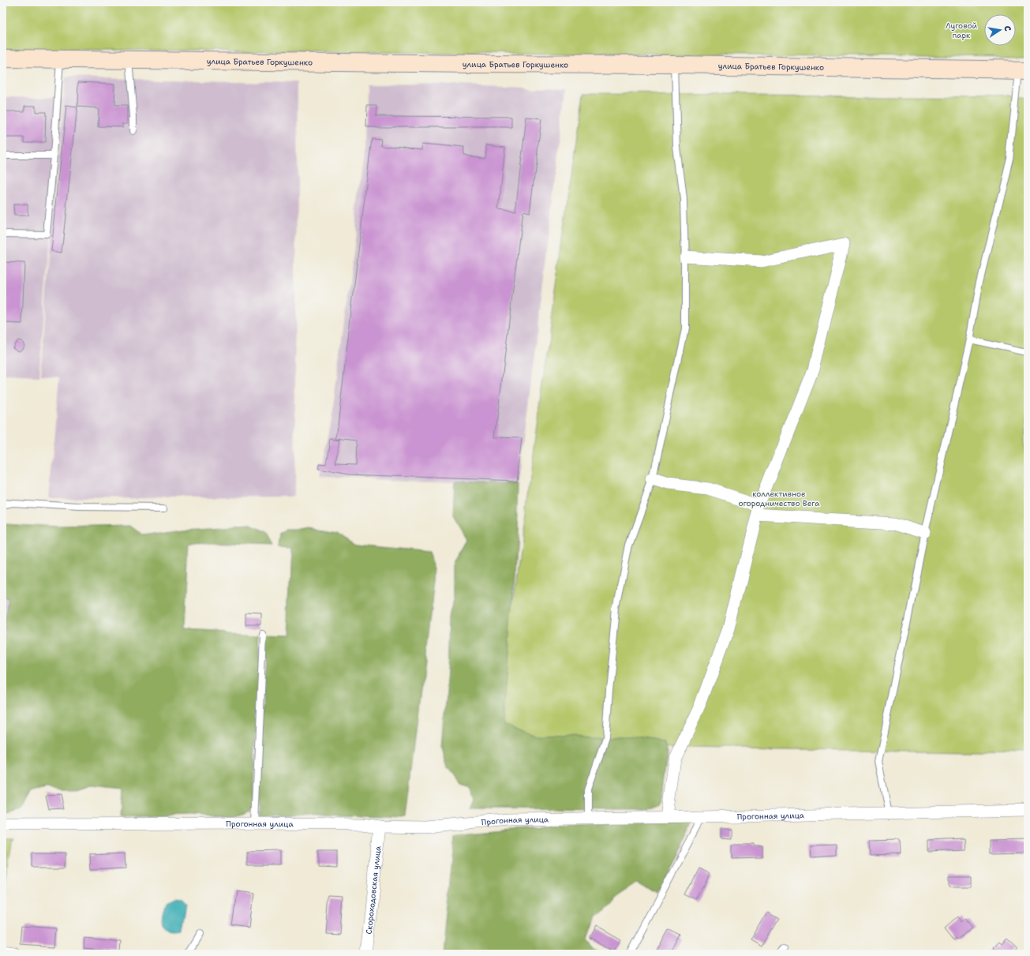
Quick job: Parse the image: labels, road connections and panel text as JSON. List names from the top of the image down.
{
  "streets": {
    "street": ["улица Братьев Горкушенко", "Прогонная улица", "Скороходовская улица"]
  },
  "crossings": [
    ["Прогонная улица", "Скороходовская улица"]
  ],
  "parks": ["Луговой парк", "коллективное огородничество Вега"],
  "north": "right"
}
